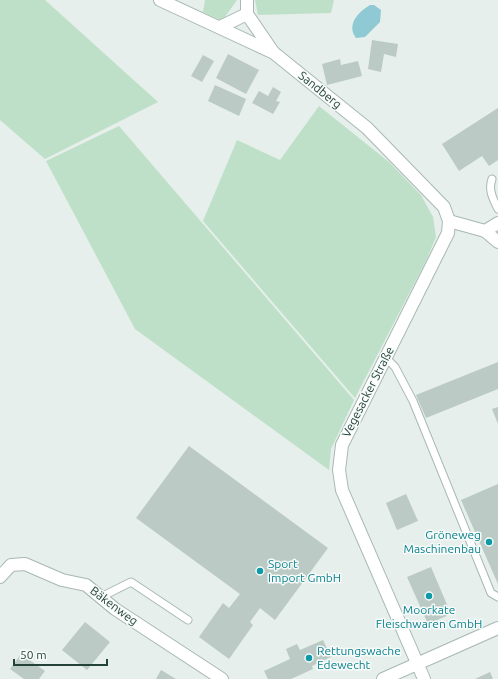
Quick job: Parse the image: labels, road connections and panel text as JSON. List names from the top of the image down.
{
  "streets": {
    "street": ["Sandberg", "Vegesacker Straße", "Bäkenweg"]
  },
  "crossings": [
    ["Sandberg", "Vegesacker Straße"]
  ],
  "places": [
    "Gröneweg Maschinenbau",
    "Sport Import GmbH",
    "Moorkate Fleischwaren GmbH",
    "Rettungswache Edewecht"
  ],
  "scale_bar": "50 m"
}
